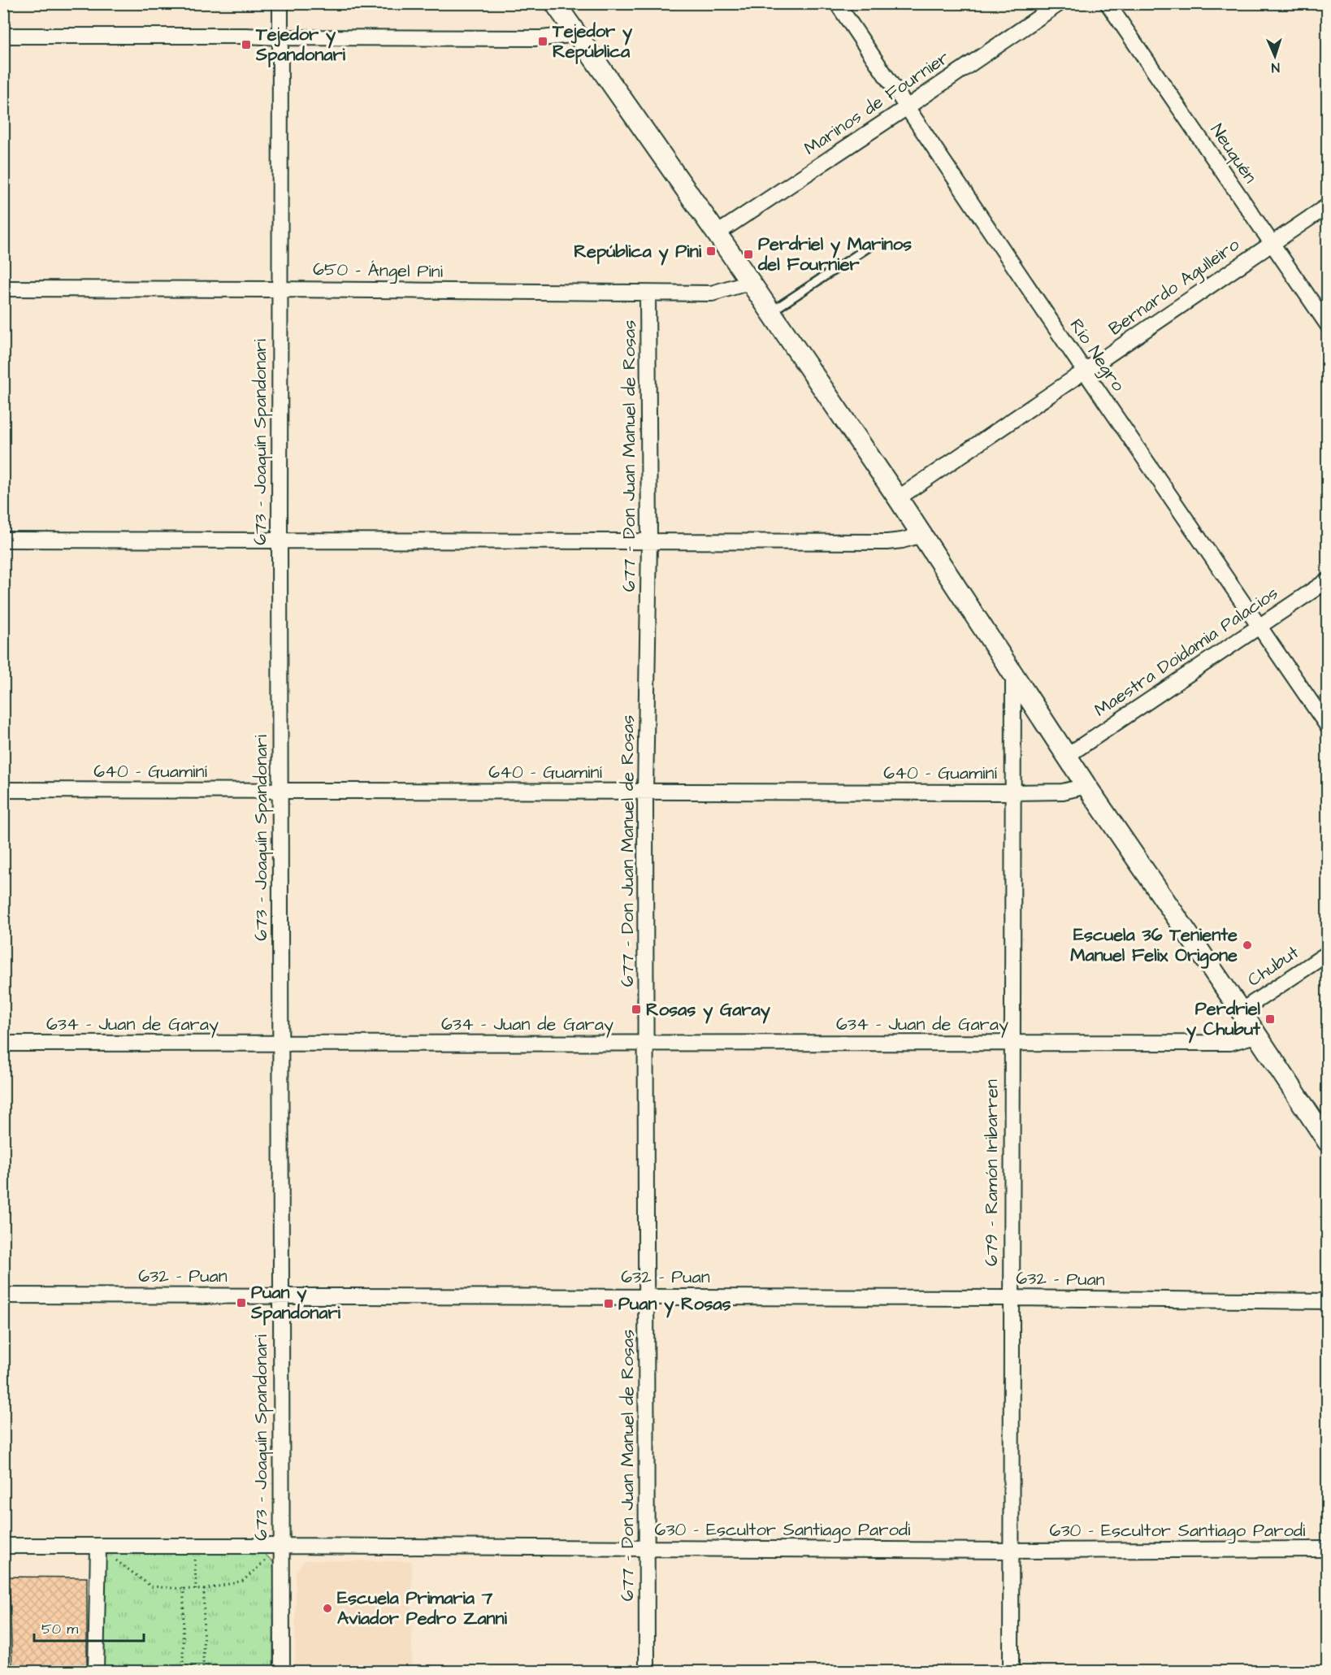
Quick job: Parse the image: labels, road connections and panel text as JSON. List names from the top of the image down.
{
  "streets": {
    "street": [
      "Marinos de Fournier",
      "Neuquén",
      "650 - Ángel Pini",
      "Bernardo Agulleiro",
      "Río Negro",
      "673 - Joaquín Spandonari",
      "677 - Don Juan Manuel de Rosas",
      "Maestra Doidamia Palacios",
      "640 - Guaminí",
      "Chubut",
      "634 - Juan de Garay",
      "679 - Ramón Iribarren",
      "632 - Puan",
      "630 - Escultor Santiago Parodi"
    ]
  },
  "crossings": [
    ["Marinos de Fournier", "Río Negro"],
    ["Neuquén", "Bernardo Agulleiro"],
    ["650 - Ángel Pini", "673 - Joaquín Spandonari"],
    ["650 - Ángel Pini", "677 - Don Juan Manuel de Rosas"],
    ["Bernardo Agulleiro", "Río Negro"],
    ["Río Negro", "Maestra Doidamia Palacios"],
    ["673 - Joaquín Spandonari", "640 - Guaminí"],
    ["673 - Joaquín Spandonari", "634 - Juan de Garay"],
    ["673 - Joaquín Spandonari", "632 - Puan"],
    ["673 - Joaquín Spandonari", "630 - Escultor Santiago Parodi"],
    ["677 - Don Juan Manuel de Rosas", "640 - Guaminí"],
    ["677 - Don Juan Manuel de Rosas", "634 - Juan de Garay"],
    ["677 - Don Juan Manuel de Rosas", "632 - Puan"],
    ["677 - Don Juan Manuel de Rosas", "630 - Escultor Santiago Parodi"],
    ["640 - Guaminí", "679 - Ramón Iribarren"],
    ["634 - Juan de Garay", "679 - Ramón Iribarren"],
    ["679 - Ramón Iribarren", "632 - Puan"],
    ["679 - Ramón Iribarren", "630 - Escultor Santiago Parodi"]
  ],
  "places": {
    "transit": [
      "Tejedor y República",
      "Tejedor y Spandonari",
      "República y Pini",
      "Perdriel y Marinos del Fournier",
      "Rosas y Garay",
      "Perdriel y Chubut",
      "Puan y Spandonari",
      "Puan y Rosas"
    ],
    "other": ["Escuela 36 Teniente Manuel Felix Origone", "Escuela Primaria 7 Aviador Pedro Zanni"]
  },
  "scale_bar": "50 m",
  "north": "bottom"
}
